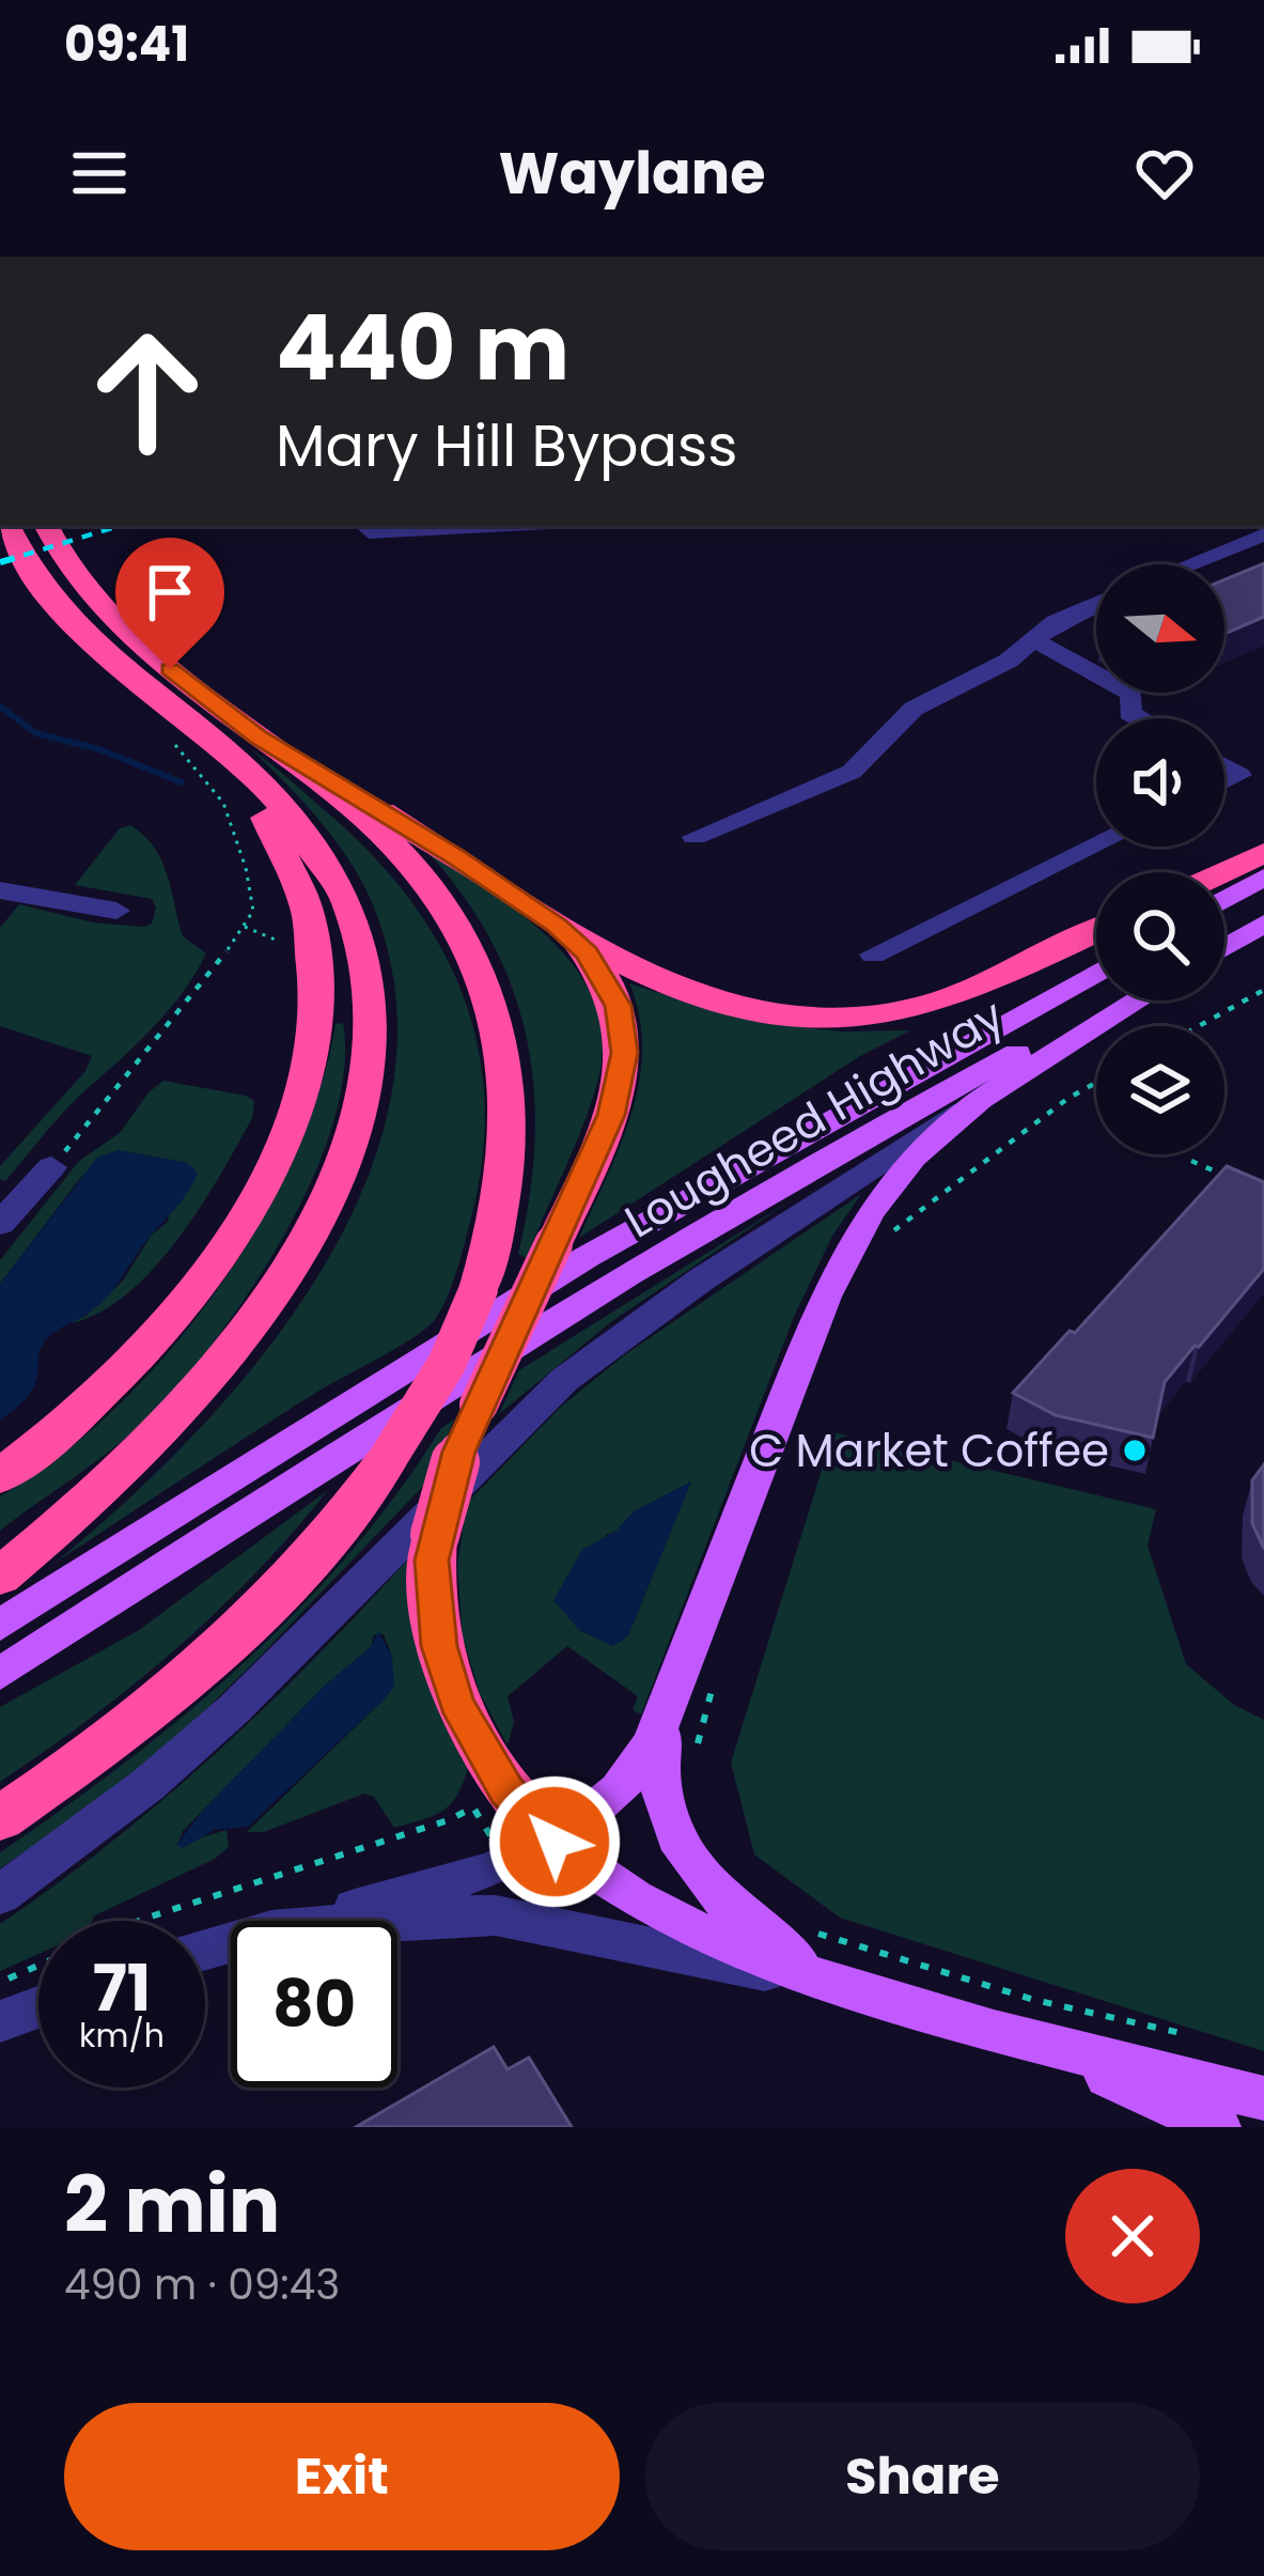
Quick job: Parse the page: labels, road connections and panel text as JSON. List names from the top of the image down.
{
  "streets": {
    "main road": ["Lougheed Highway"]
  },
  "places": ["C Market Coffee"],
  "north": "right",
  "page": {
    "status": "09:41",
    "header": "Waylane",
    "turn": ["440 m", "Mary Hill Bypass"],
    "speed": "71 km/h",
    "limit": "80",
    "heading": ["2 min", "490 m · 09:43"],
    "buttons": ["Exit", "Share"]
  }
}
